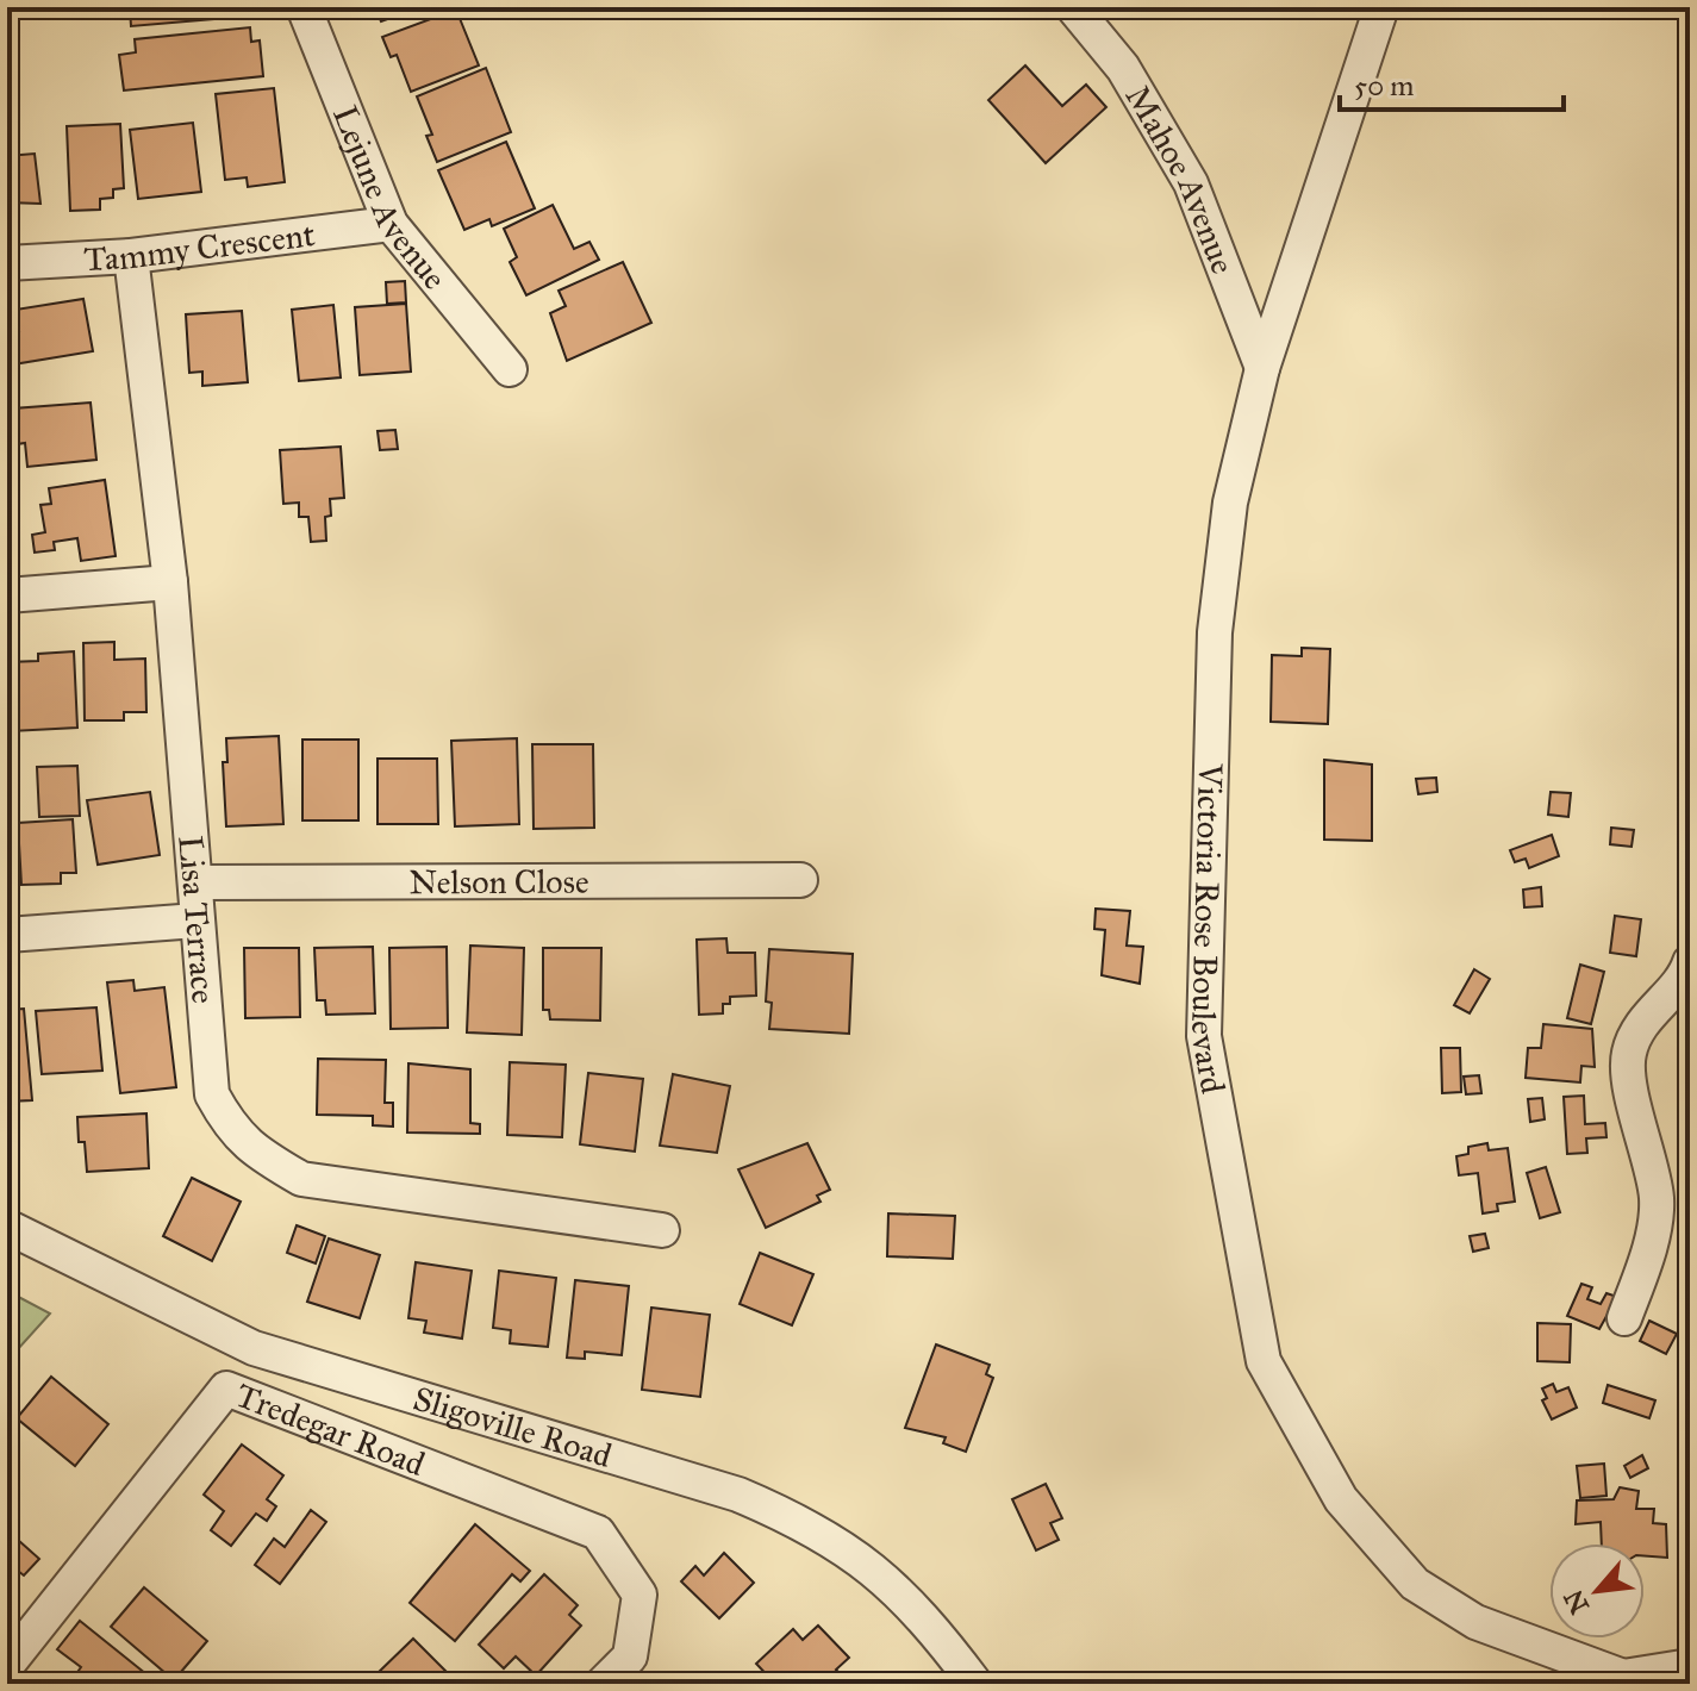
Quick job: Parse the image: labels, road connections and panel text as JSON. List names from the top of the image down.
{
  "streets": {
    "street": [
      "Mahoe Avenue",
      "Lejune Avenue",
      "Tammy Crescent",
      "Nelson Close",
      "Lisa Terrace",
      "Victoria Rose Boulevard",
      "Sligoville Road",
      "Tredegar Road"
    ]
  },
  "crossings": [
    ["Mahoe Avenue", "Victoria Rose Boulevard"],
    ["Lejune Avenue", "Tammy Crescent"],
    ["Tammy Crescent", "Lisa Terrace"],
    ["Nelson Close", "Lisa Terrace"]
  ],
  "scale_bar": "50 m",
  "north": "bottom left"
}
